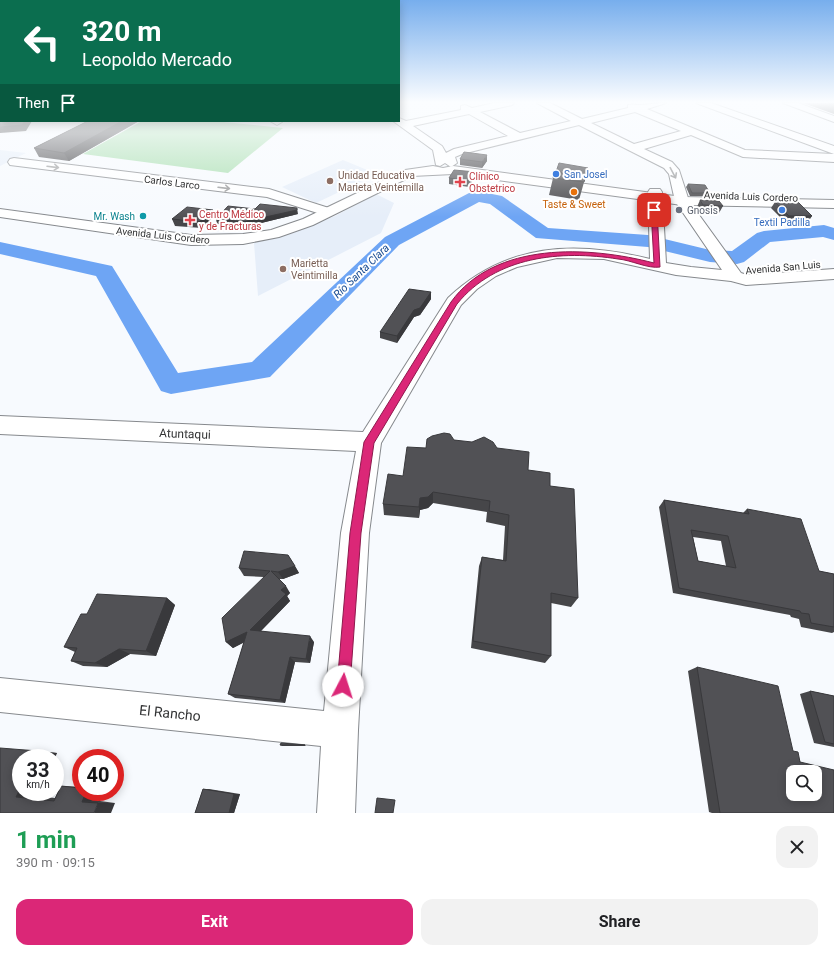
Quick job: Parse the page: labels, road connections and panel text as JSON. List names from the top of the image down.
{
  "streets": {
    "street": [
      "Carlos Larco",
      "Avenida Luis Cordero",
      "Avenida San Luis",
      "Atuntaqui",
      "El Rancho"
    ]
  },
  "crossings": [
    ["Carlos Larco", "Avenida Luis Cordero"],
    ["Avenida San Luis", "Atuntaqui"]
  ],
  "one_way": ["Carlos Larco"],
  "water": ["Río Santa Clara"],
  "places": {
    "other": [
      "San Josel",
      "Unidad Educativa Marieta Veintemilla",
      "Taste & Sweet",
      "Gnosis",
      "Textil Padilla",
      "Mr. Wash",
      "Marietta Veintimilla"
    ],
    "health": ["Clínico Obstetrico", "Centro Médico y de Fracturas"]
  },
  "page": {
    "turn": ["320 m", "Leopoldo Mercado"],
    "then": "Then",
    "speed": "33 km/h",
    "limit": "40",
    "heading": ["1 min", "390 m · 09:15"],
    "buttons": ["Exit", "Share"]
  }
}
